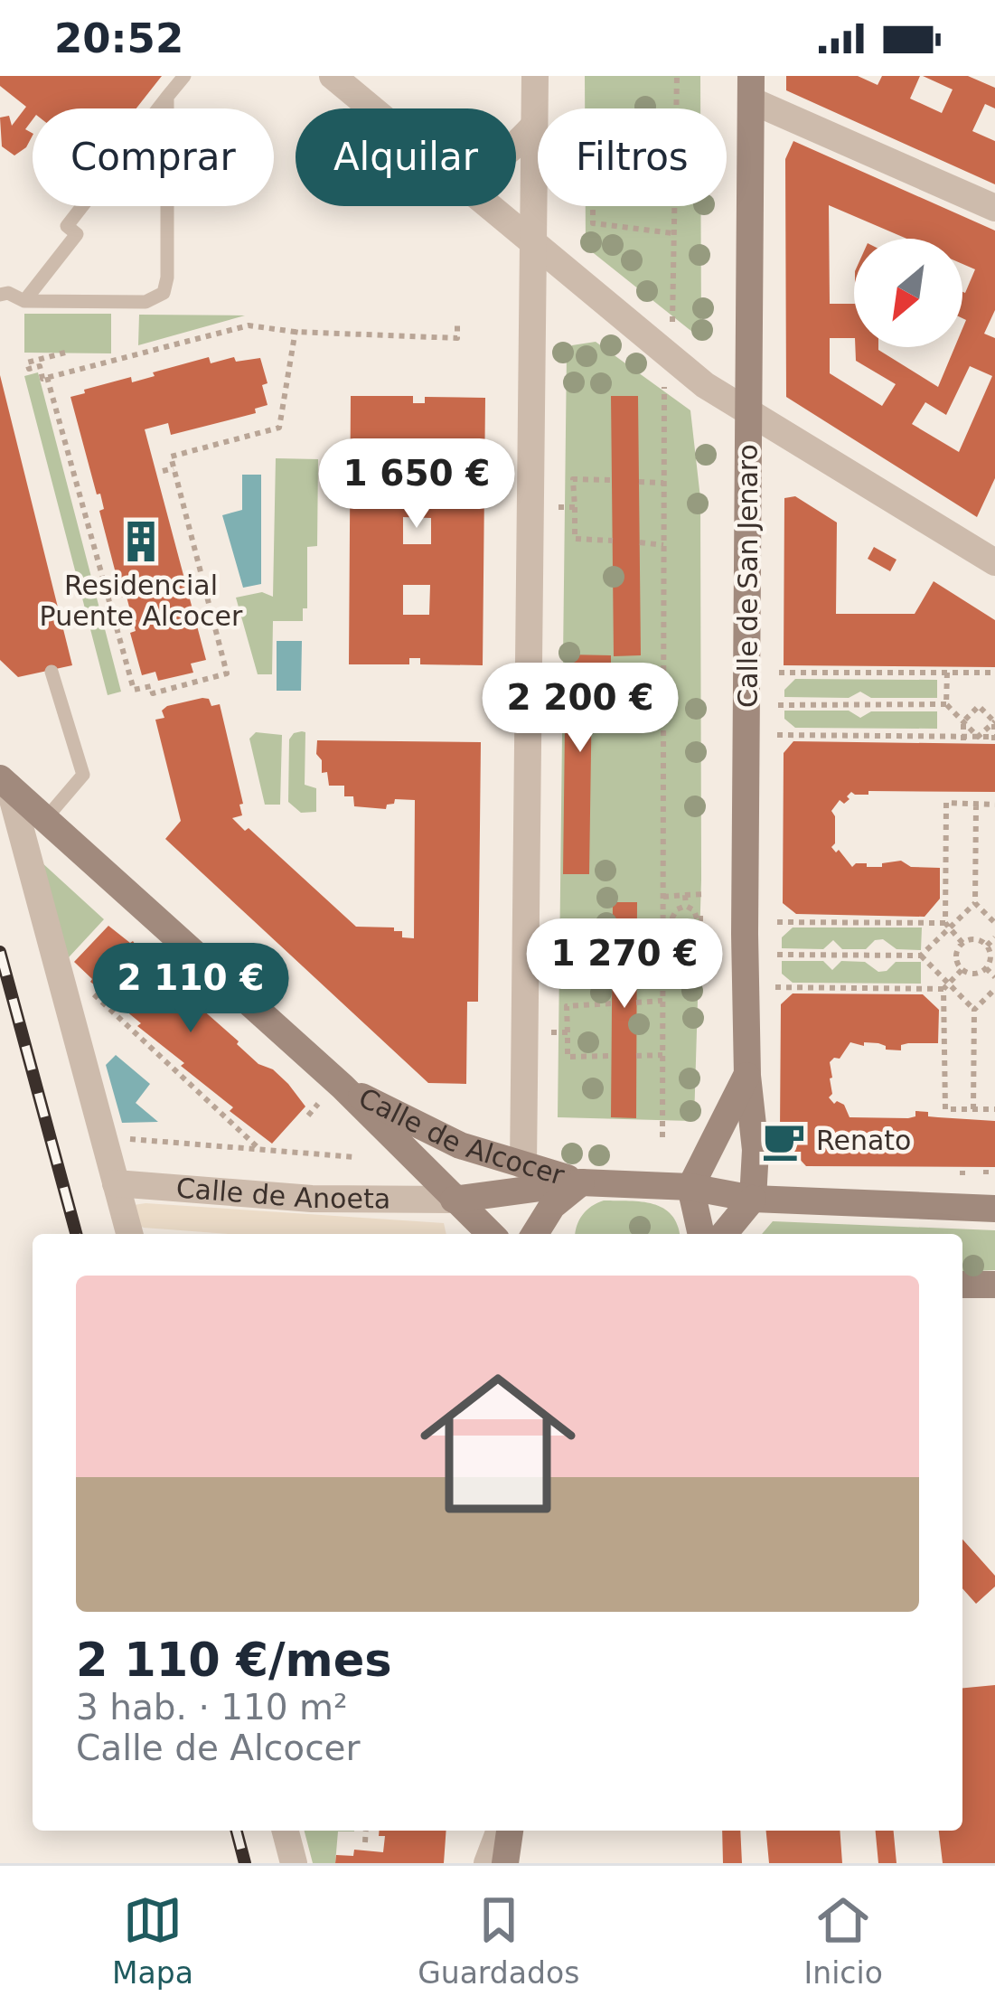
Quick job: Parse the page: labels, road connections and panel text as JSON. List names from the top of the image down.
{
  "streets": {
    "main road": ["Calle de San Jenaro", "Calle de Alcocer"],
    "street": ["Calle de Anoeta"]
  },
  "crossings": [
    ["Calle de San Jenaro", "Calle de Alcocer"],
    ["Calle de Alcocer", "Calle de Anoeta"]
  ],
  "places": {
    "building": ["Residencial Puente Alcocer"],
    "cafe": ["Renato"]
  },
  "north": "bottom left",
  "page": {
    "status": "20:52",
    "chip": ["Comprar", "Alquilar", "Filtros"],
    "price": [
      "1 650 €",
      "2 200 €",
      "1 270 €",
      "2 110 €"
    ],
    "list": [
      {
        "name": "2 110 €/mes",
        "note": "3 hab. · 110 m² · Calle de Alcocer"
      }
    ],
    "tabs": ["Mapa", "Guardados", "Inicio"]
  }
}
